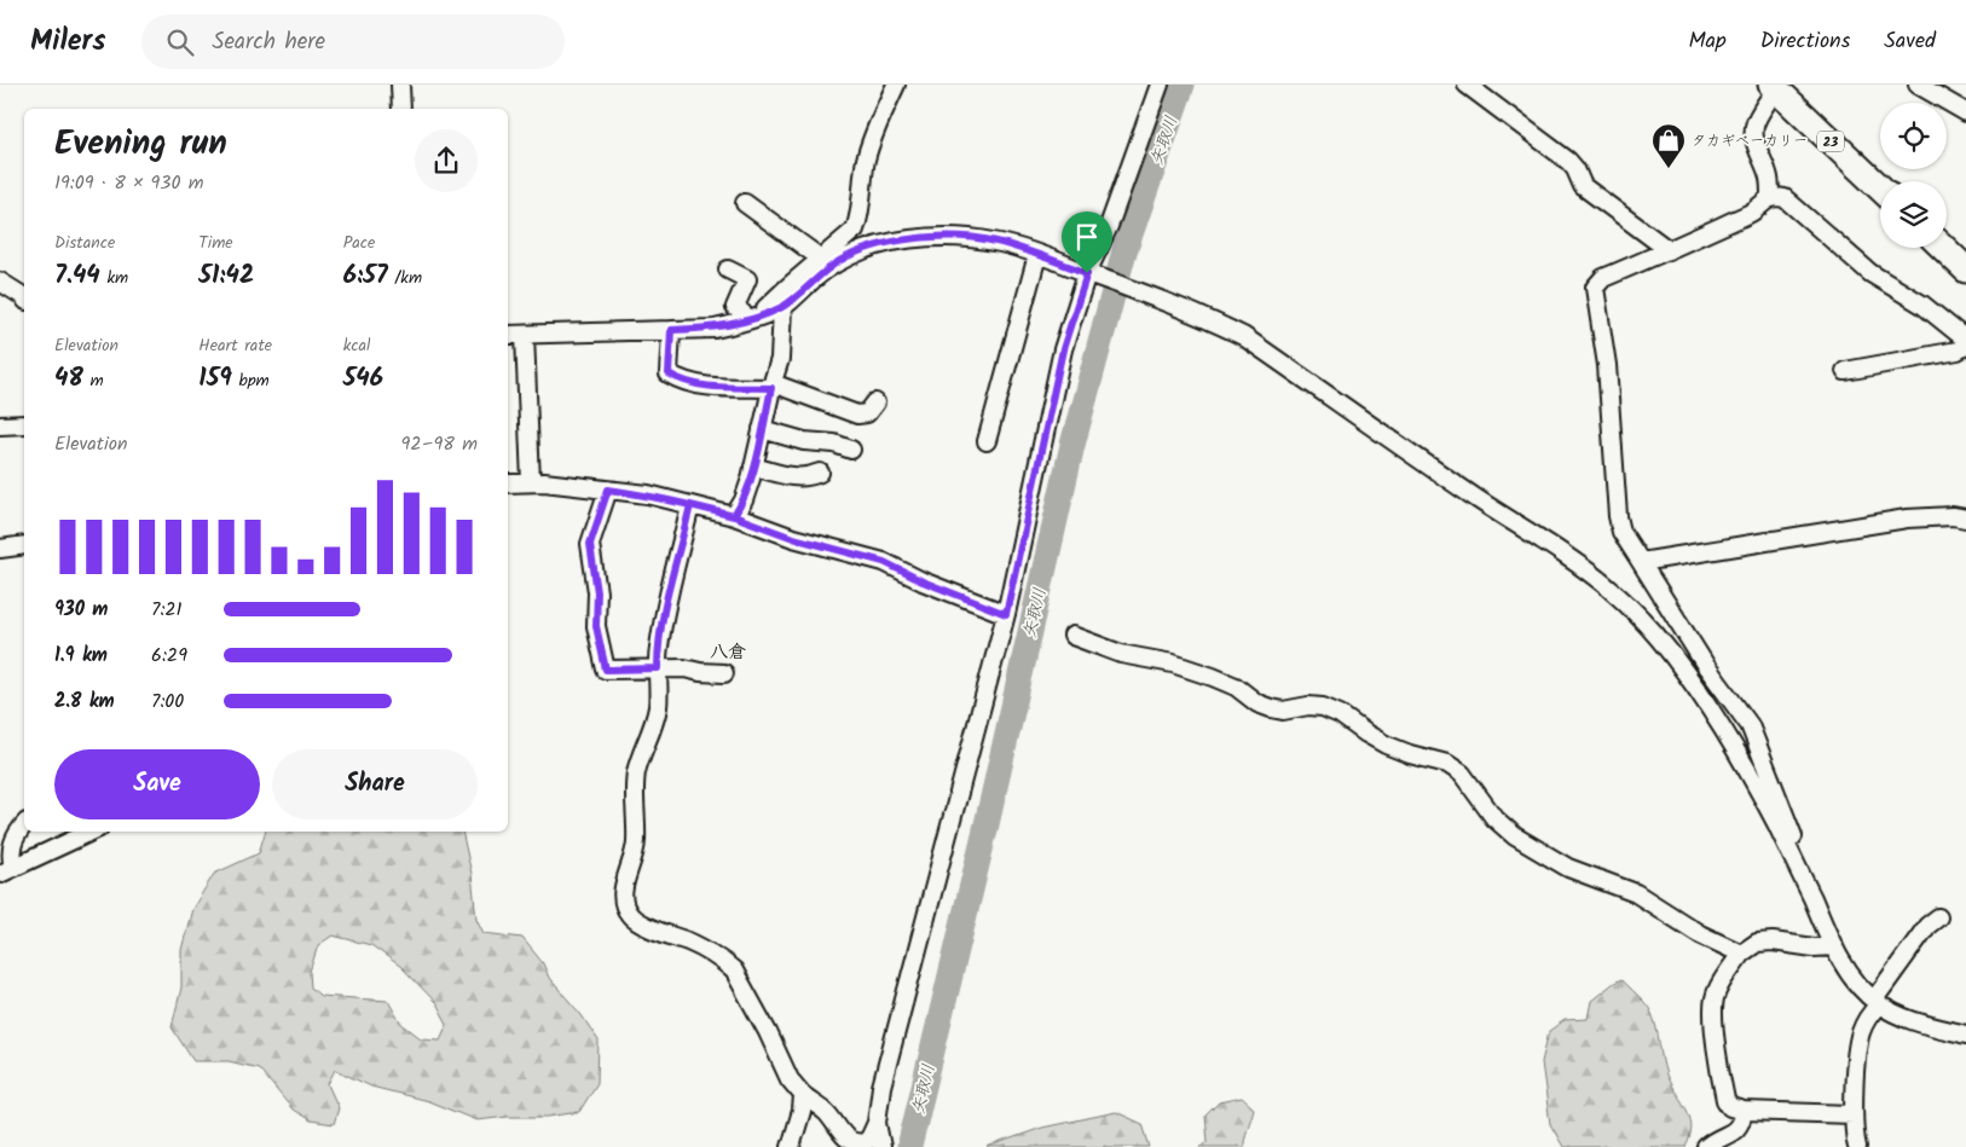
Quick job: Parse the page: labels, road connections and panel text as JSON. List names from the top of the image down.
{
  "streets": {
    "main road": ["23"]
  },
  "districts": ["八倉"],
  "water": ["矢取川"],
  "places": {
    "shop": ["タカギベーカリー"]
  },
  "page": {
    "header": "Milers",
    "search": "Search here",
    "nav": ["Map", "Directions", "Saved"],
    "heading": ["Evening run", "19:09 · 8 × 930 m"],
    "stats": [
      ["Distance", "7.44 km"],
      ["Time", "51:42"],
      ["Pace", "6:57 /km"],
      ["Elevation", "48 m"],
      ["Heart rate", "159 bpm"],
      ["kcal", "546"]
    ],
    "chart": ["Elevation", "92–98 m"],
    "list": [
      {
        "name": "930 m",
        "note": "7:21"
      },
      {
        "name": "1.9 km",
        "note": "6:29"
      },
      {
        "name": "2.8 km",
        "note": "7:00"
      }
    ],
    "buttons": ["Save", "Share"]
  }
}
